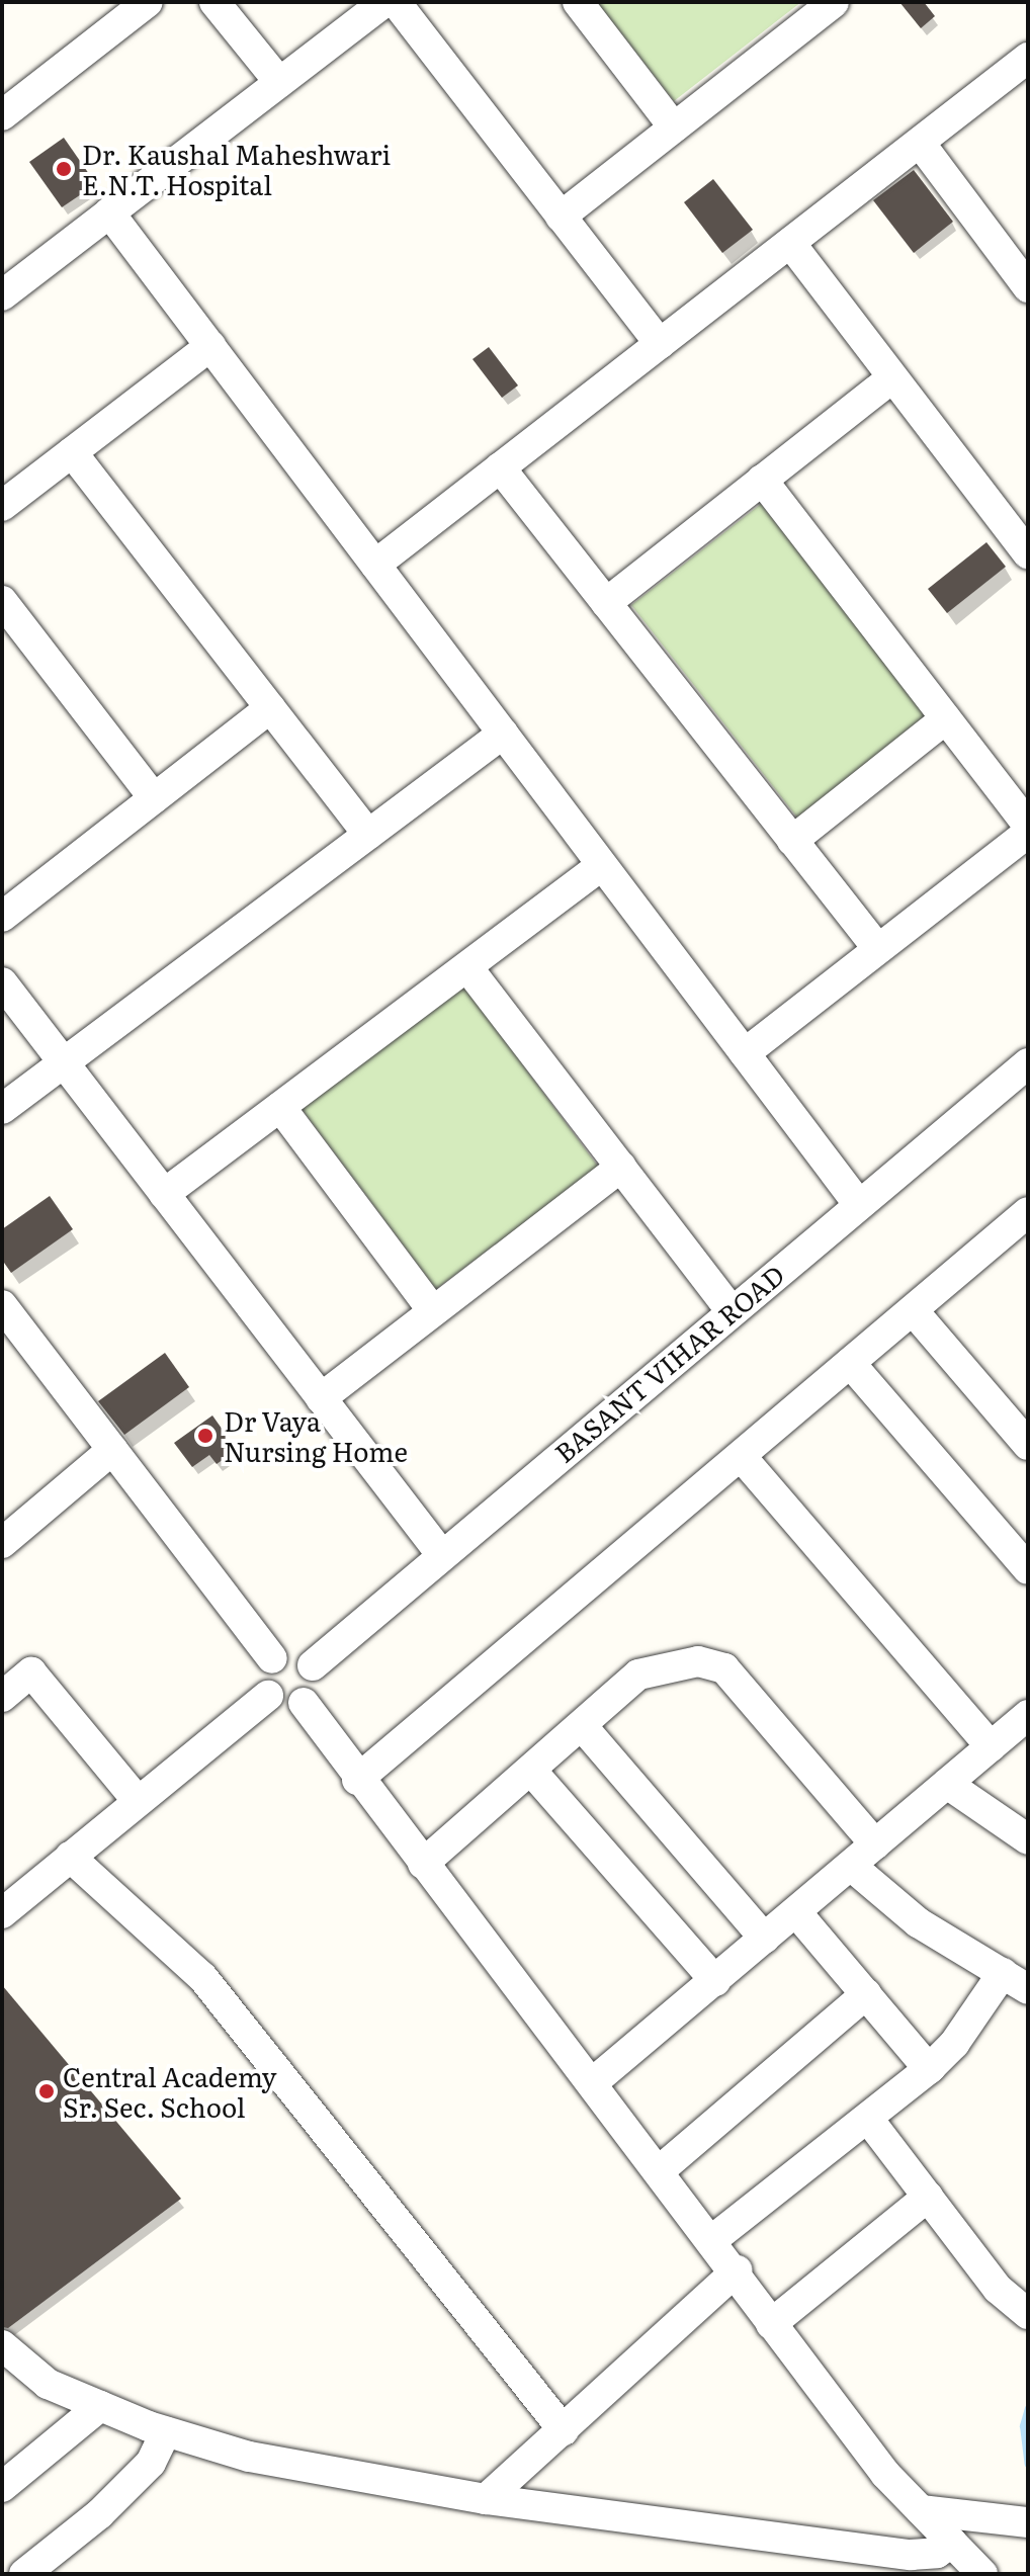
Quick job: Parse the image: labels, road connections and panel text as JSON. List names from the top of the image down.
{
  "streets": {
    "street": ["BASANT VIHAR ROAD"]
  },
  "places": ["Dr. Kaushal Maheshwari E.N.T. Hospital", "Dr Vaya Nursing Home", "Central Academy Sr. Sec. School"]
}
